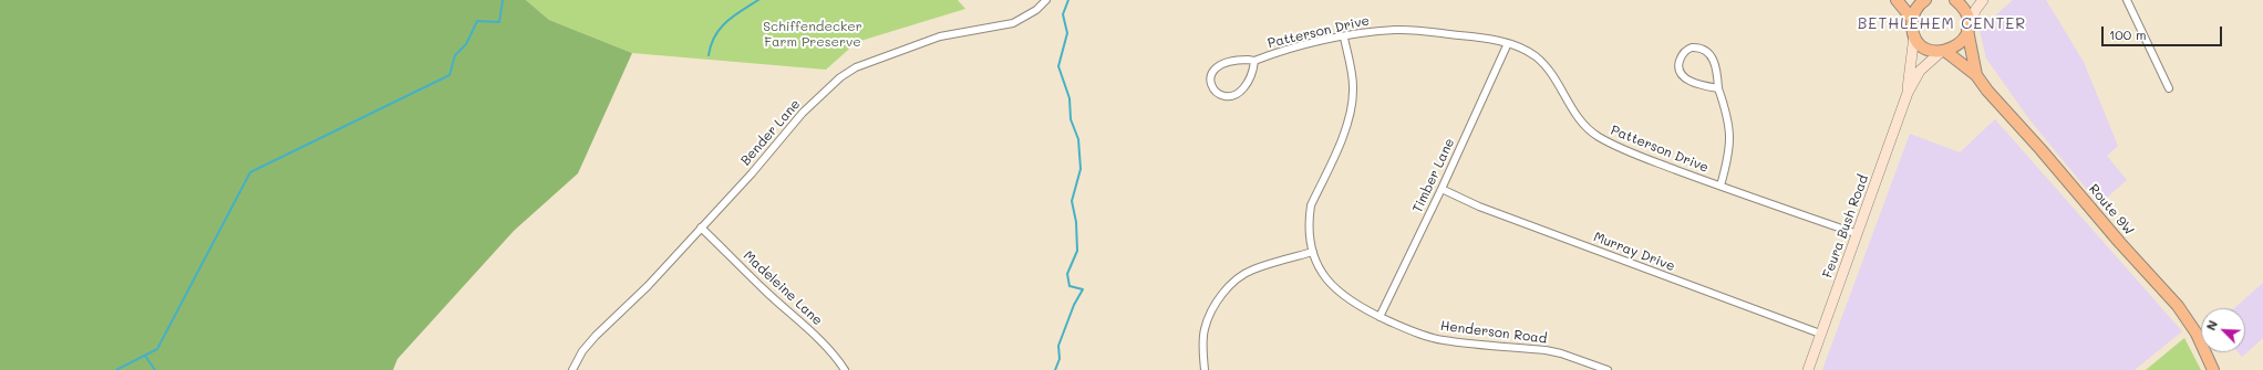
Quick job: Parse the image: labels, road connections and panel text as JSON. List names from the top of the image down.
{
  "streets": {
    "main road": ["Route 9W", "Feura Bush Road"],
    "street": [
      "Patterson Drive",
      "Bender Lane",
      "Timber Lane",
      "Murray Drive",
      "Madeleine Lane",
      "Henderson Road"
    ]
  },
  "crossings": [
    ["Patterson Drive", "Timber Lane"],
    ["Patterson Drive", "Feura Bush Road"],
    ["Patterson Drive", "Henderson Road"],
    ["Bender Lane", "Madeleine Lane"],
    ["Timber Lane", "Murray Drive"],
    ["Timber Lane", "Henderson Road"],
    ["Route 9W", "Feura Bush Road"],
    ["Feura Bush Road", "Murray Drive"]
  ],
  "districts": ["BETHLEHEM CENTER"],
  "parks": ["Schiffendecker Farm Preserve"],
  "scale_bar": "100 m",
  "north": "top left"
}
